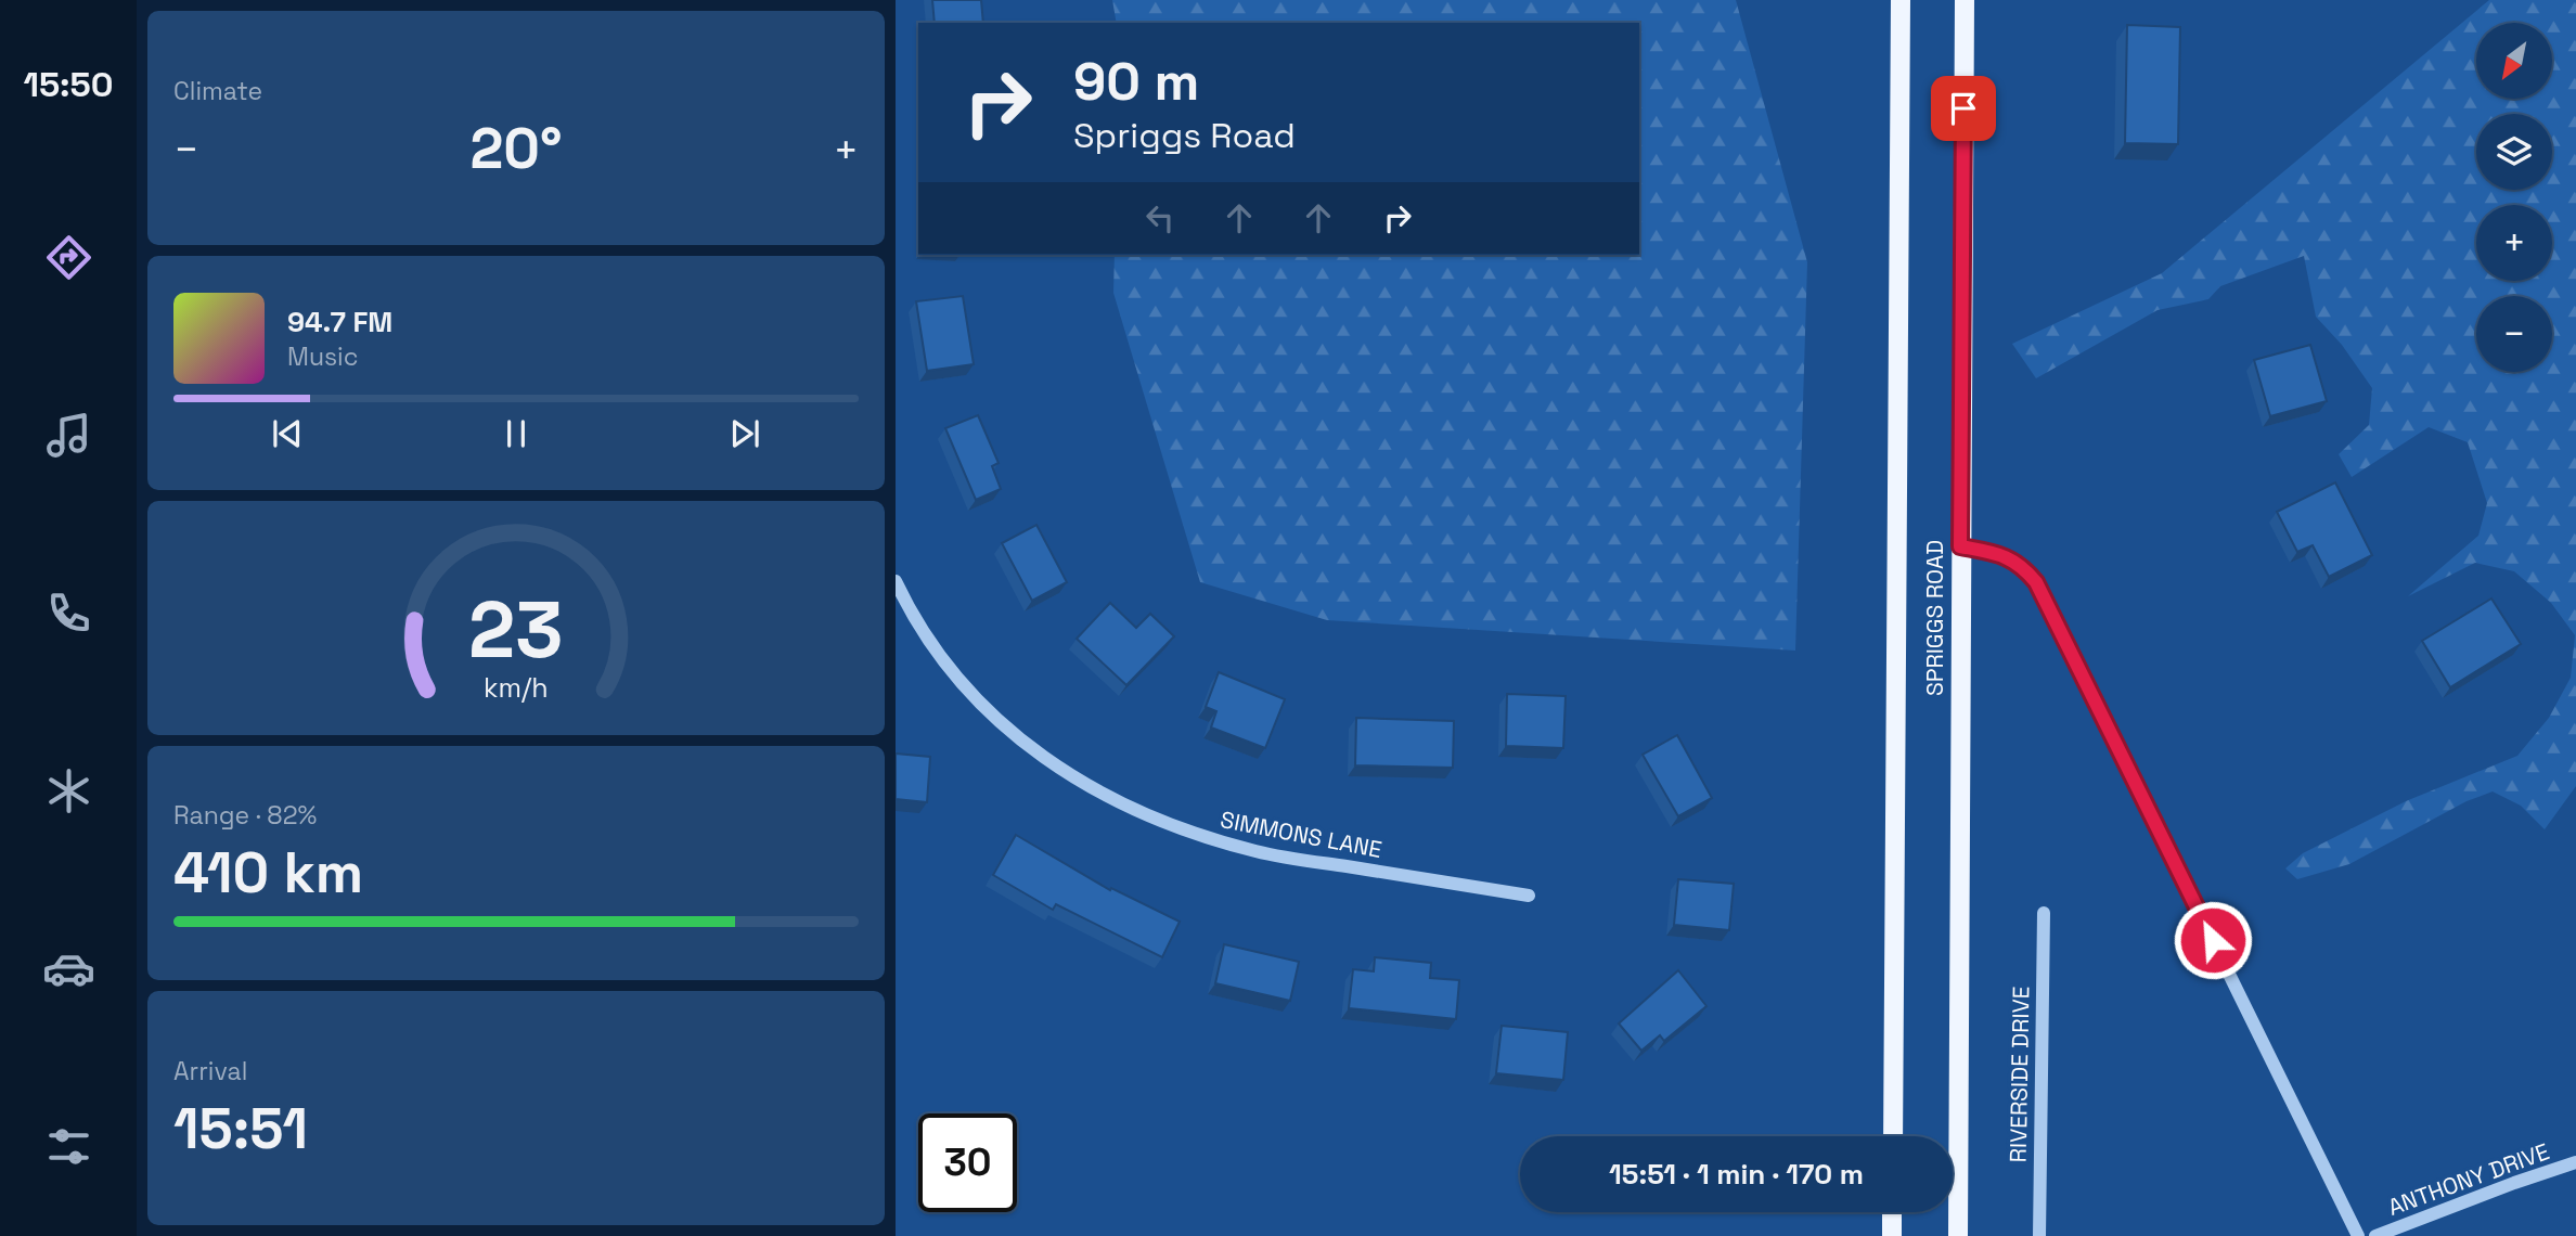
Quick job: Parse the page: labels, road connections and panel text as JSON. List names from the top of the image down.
{
  "streets": {
    "main road": ["SPRIGGS ROAD"],
    "street": ["SIMMONS LANE", "RIVERSIDE DRIVE", "ANTHONY DRIVE"]
  },
  "north": "bottom left",
  "page": {
    "tabs": "15:50",
    "tile": [
      "Climate",
      ["Range · 82%", "410 km"],
      ["Arrival", "15:51"]
    ],
    "map_buttons": ["+", "−"],
    "turn": ["90 m", "Spriggs Road"],
    "heat": ["−", "20°", "+"],
    "song": ["94.7 FM", "Music"],
    "limit": "30",
    "trip": "15:51 · 1 min · 170 m",
    "gauge": ["23", "km/h"]
  }
}
